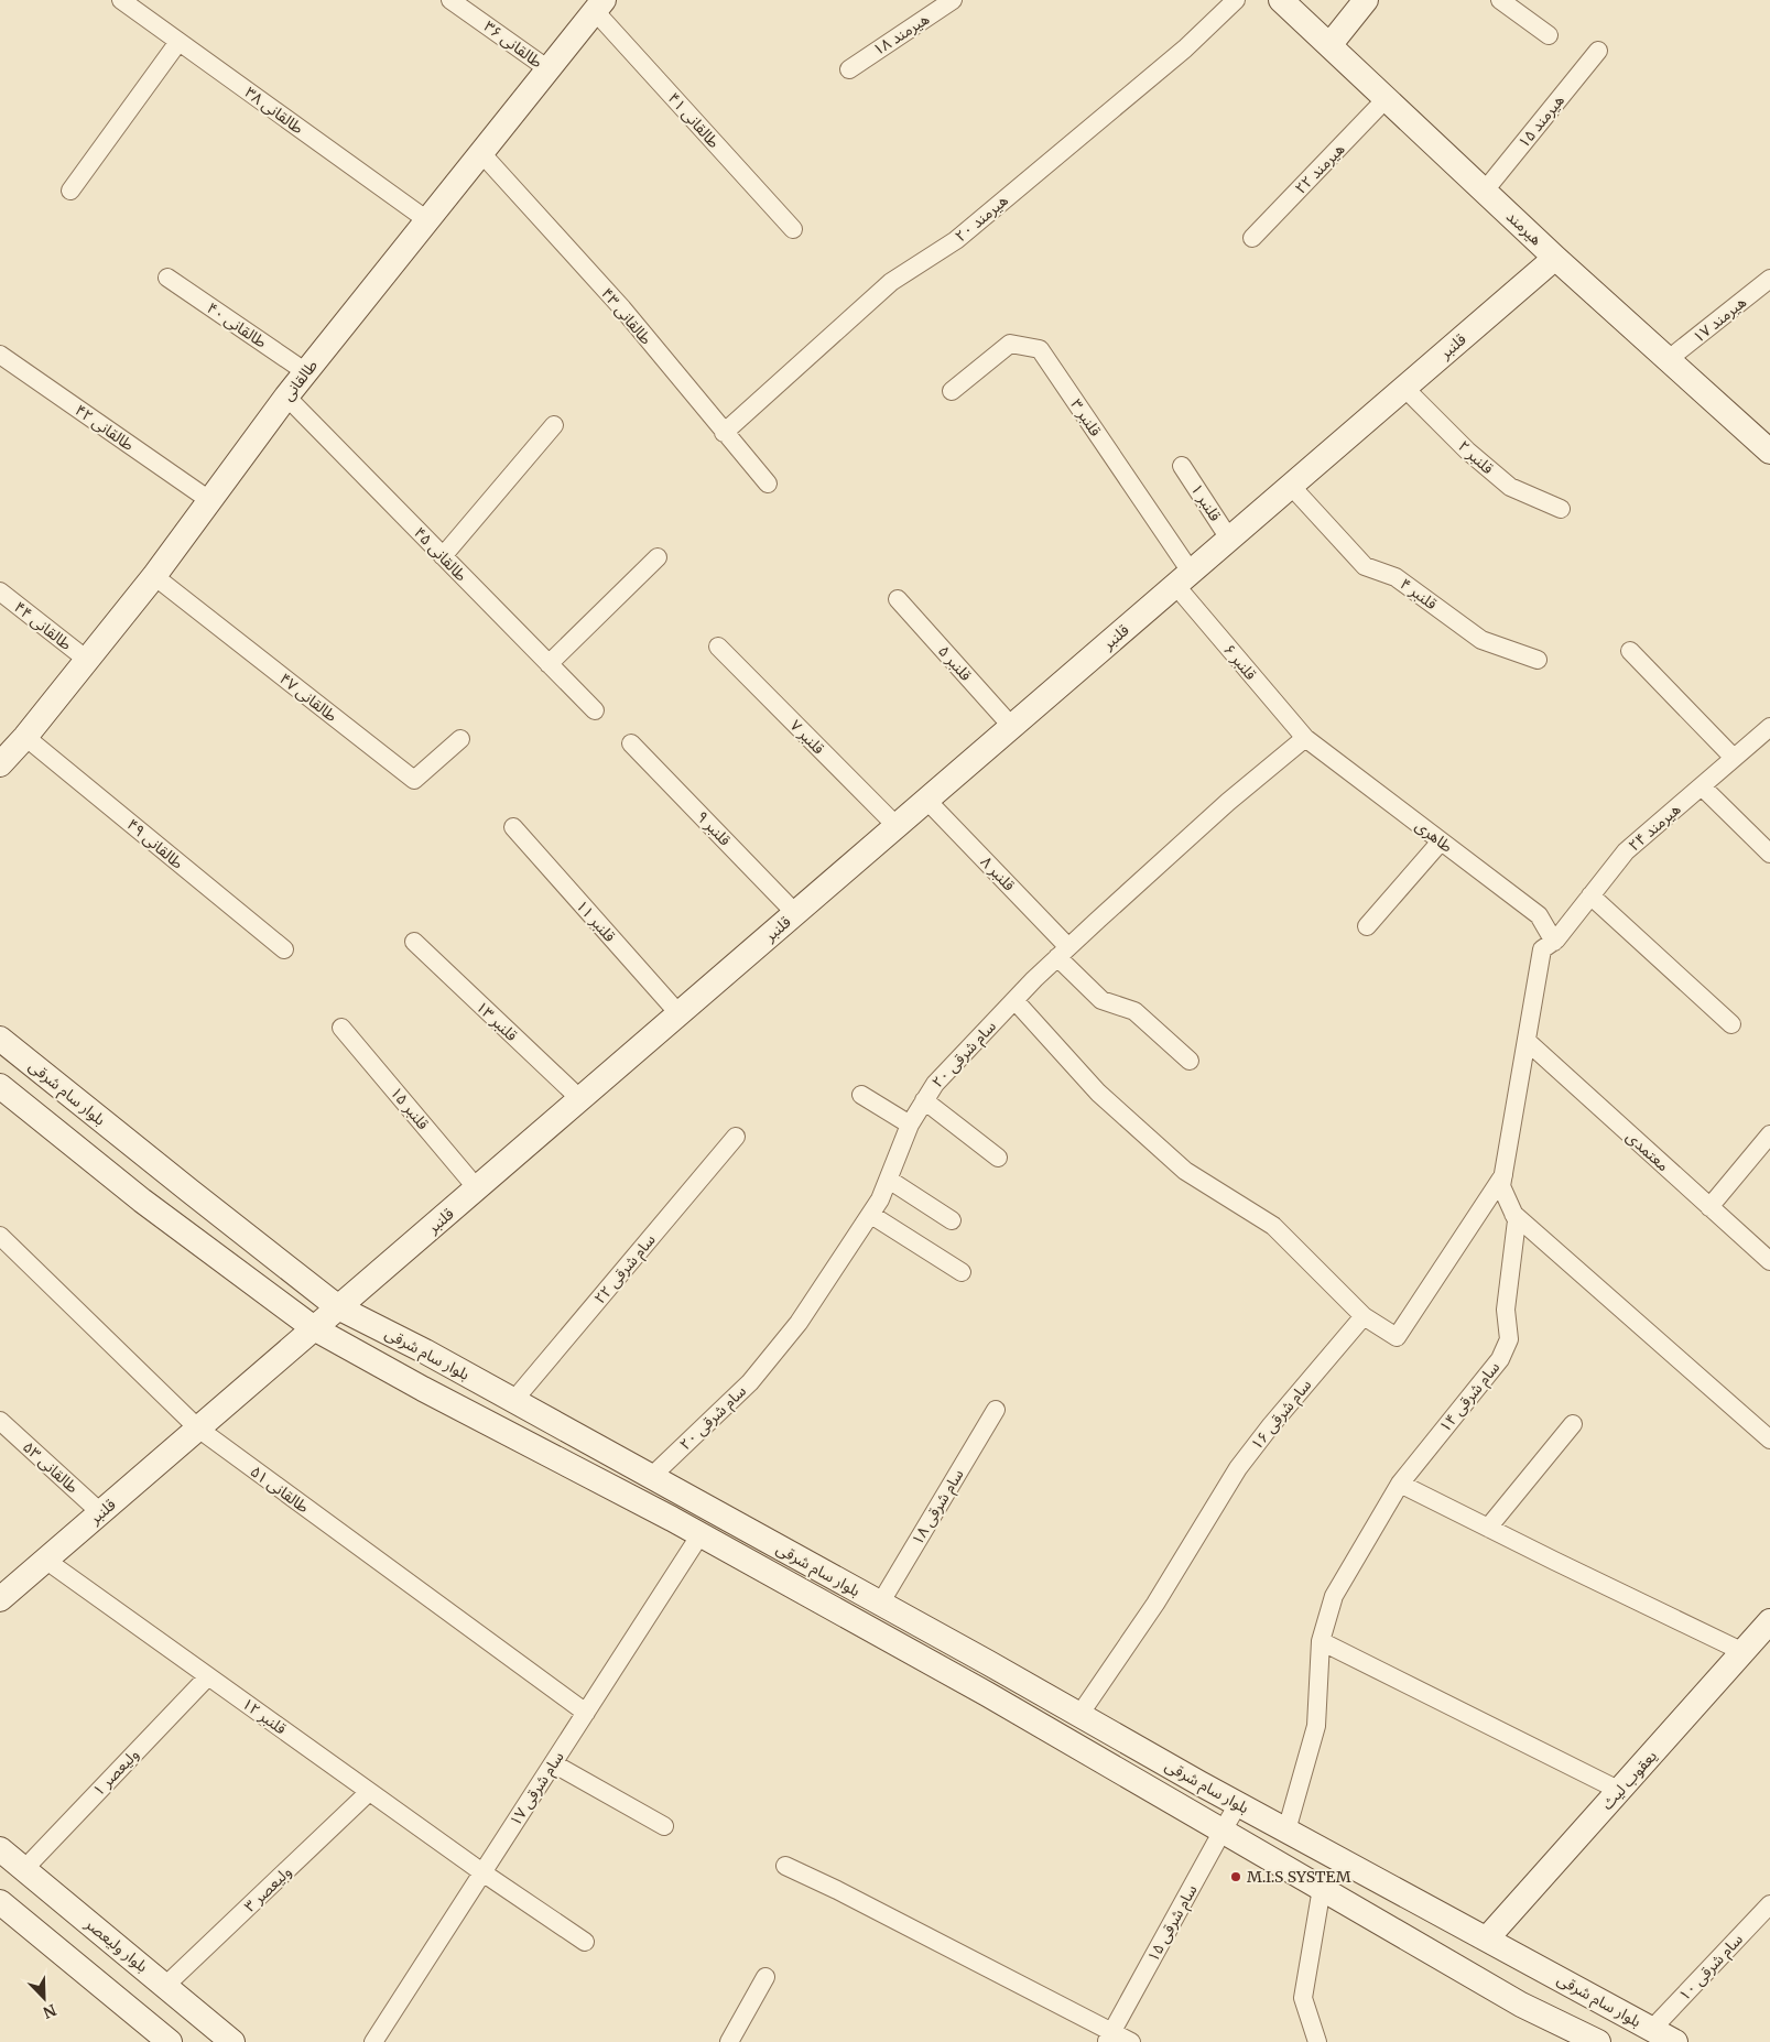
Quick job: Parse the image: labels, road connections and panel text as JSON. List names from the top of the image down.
{
  "streets": {
    "street": [
      "هیرمند ۱۸",
      "طالقانی ۳۶",
      "طالقانی ۳۸",
      "طالقانی ۴۱",
      "هیرمند ۱۵",
      "هیرمند ۲۲",
      "هیرمند ۲۰",
      "هیرمند",
      "طالقانی ۴۳",
      "هیرمند ۱۷",
      "طالقانی ۴۰",
      "قلنبر",
      "طالقانی",
      "قلنبر ۳",
      "طالقانی ۴۲",
      "قلنبر ۲",
      "قلنبر ۱",
      "طالقانی ۴۵",
      "قلنبر ۴",
      "طالقانی ۴۴",
      "قلنبر ۶",
      "قلنبر ۵",
      "طالقانی ۴۷",
      "قلنبر ۷",
      "هیرمند ۲۴",
      "قلنبر ۹",
      "طاهری",
      "طالقانی ۴۹",
      "قلنبر ۸",
      "قلنبر ۱۱",
      "قلنبر ۱۳",
      "سام شرقی ۲۰",
      "بلوار سام شرقی",
      "قلنبر ۱۵",
      "معتمدی",
      "سام شرقی ۲۲",
      "سام شرقی ۱۴",
      "سام شرقی ۱۶",
      "طالقانی ۵۳",
      "طالقانی ۵۱",
      "سام شرقی ۱۸",
      "قلنبر ۱۲",
      "ولیعصر ۱",
      "یعقوب لیث",
      "سام شرقی ۱۷",
      "ولیعصر ۳",
      "سام شرقی ۱۵",
      "بلوار ولیعصر",
      "سام شرقی ۱۰"
    ]
  },
  "crossings": [
    ["طالقانی ۳۶", "طالقانی"],
    ["طالقانی ۳۸", "طالقانی"],
    ["طالقانی ۴۱", "طالقانی"],
    ["هیرمند ۱۵", "هیرمند"],
    ["هیرمند ۲۲", "هیرمند"],
    ["هیرمند ۲۰", "طالقانی ۴۳"],
    ["هیرمند", "هیرمند ۱۷"],
    ["هیرمند", "قلنبر"],
    ["طالقانی ۴۳", "طالقانی"],
    ["طالقانی ۴۰", "طالقانی"],
    ["قلنبر", "قلنبر ۳"],
    ["قلنبر", "قلنبر ۲"],
    ["قلنبر", "قلنبر ۱"],
    ["قلنبر", "قلنبر ۴"],
    ["قلنبر", "قلنبر ۶"],
    ["قلنبر", "قلنبر ۵"],
    ["قلنبر", "قلنبر ۷"],
    ["قلنبر", "قلنبر ۹"],
    ["قلنبر", "قلنبر ۸"],
    ["قلنبر", "قلنبر ۱۱"],
    ["قلنبر", "قلنبر ۱۳"],
    ["قلنبر", "بلوار سام شرقی"],
    ["قلنبر", "قلنبر ۱۵"],
    ["قلنبر", "طالقانی ۵۳"],
    ["قلنبر", "طالقانی ۵۱"],
    ["قلنبر", "قلنبر ۱۲"],
    ["طالقانی", "طالقانی ۴۲"],
    ["طالقانی", "طالقانی ۴۵"],
    ["طالقانی", "طالقانی ۴۴"],
    ["طالقانی", "طالقانی ۴۷"],
    ["طالقانی", "طالقانی ۴۹"],
    ["قلنبر ۳", "قلنبر ۶"],
    ["قلنبر ۶", "طاهری"],
    ["قلنبر ۶", "سام شرقی ۲۰"],
    ["هیرمند ۲۴", "طاهری"],
    ["هیرمند ۲۴", "سام شرقی ۱۴"],
    ["طاهری", "سام شرقی ۲۰"],
    ["طاهری", "سام شرقی ۱۴"],
    ["قلنبر ۸", "سام شرقی ۲۰"],
    ["سام شرقی ۲۰", "بلوار سام شرقی"],
    ["بلوار سام شرقی", "سام شرقی ۲۲"],
    ["بلوار سام شرقی", "سام شرقی ۱۴"],
    ["بلوار سام شرقی", "سام شرقی ۱۶"],
    ["بلوار سام شرقی", "سام شرقی ۱۸"],
    ["بلوار سام شرقی", "یعقوب لیث"],
    ["بلوار سام شرقی", "سام شرقی ۱۷"],
    ["بلوار سام شرقی", "سام شرقی ۱۵"],
    ["بلوار سام شرقی", "سام شرقی ۱۰"],
    ["معتمدی", "سام شرقی ۱۴"],
    ["طالقانی ۵۱", "سام شرقی ۱۷"],
    ["قلنبر ۱۲", "ولیعصر ۱"],
    ["قلنبر ۱۲", "سام شرقی ۱۷"],
    ["قلنبر ۱۲", "ولیعصر ۳"],
    ["ولیعصر ۱", "بلوار ولیعصر"],
    ["ولیعصر ۳", "بلوار ولیعصر"]
  ],
  "places": ["M.I.S SYSTEM"],
  "north": "bottom right"
}
